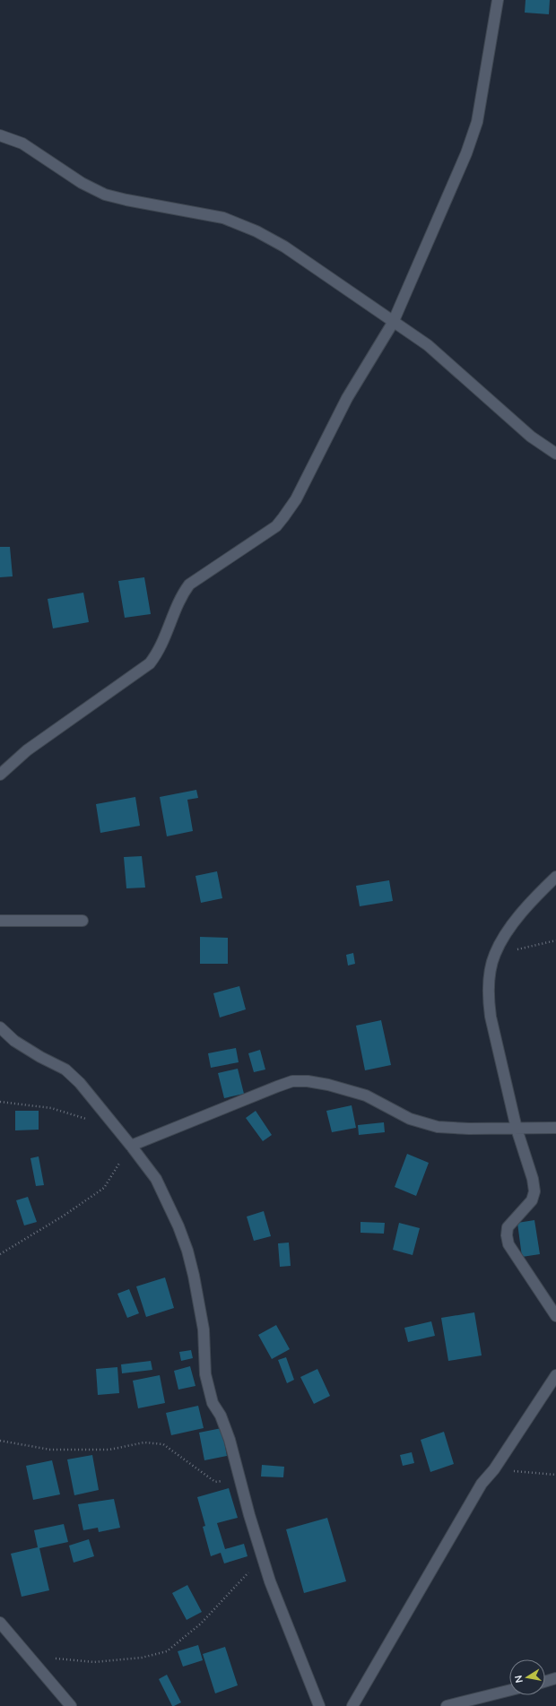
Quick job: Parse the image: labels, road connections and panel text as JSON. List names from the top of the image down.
{
  "north": "left"
}
